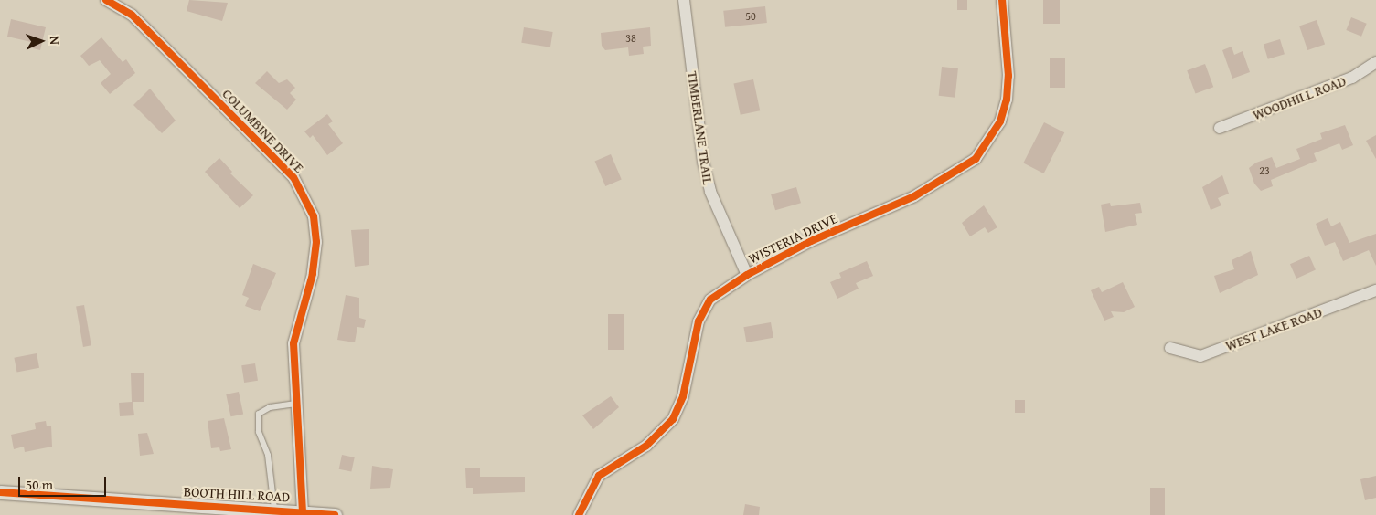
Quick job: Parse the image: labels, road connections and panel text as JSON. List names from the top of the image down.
{
  "streets": {
    "street": [
      "WOODHILL ROAD",
      "TIMBERLANE TRAIL",
      "COLUMBINE DRIVE",
      "WISTERIA DRIVE",
      "WEST LAKE ROAD",
      "BOOTH HILL ROAD"
    ]
  },
  "crossings": [
    ["TIMBERLANE TRAIL", "WISTERIA DRIVE"],
    ["COLUMBINE DRIVE", "BOOTH HILL ROAD"]
  ],
  "house_numbers": ["50", "38", "23"],
  "scale_bar": "50 m",
  "north": "right"
}
